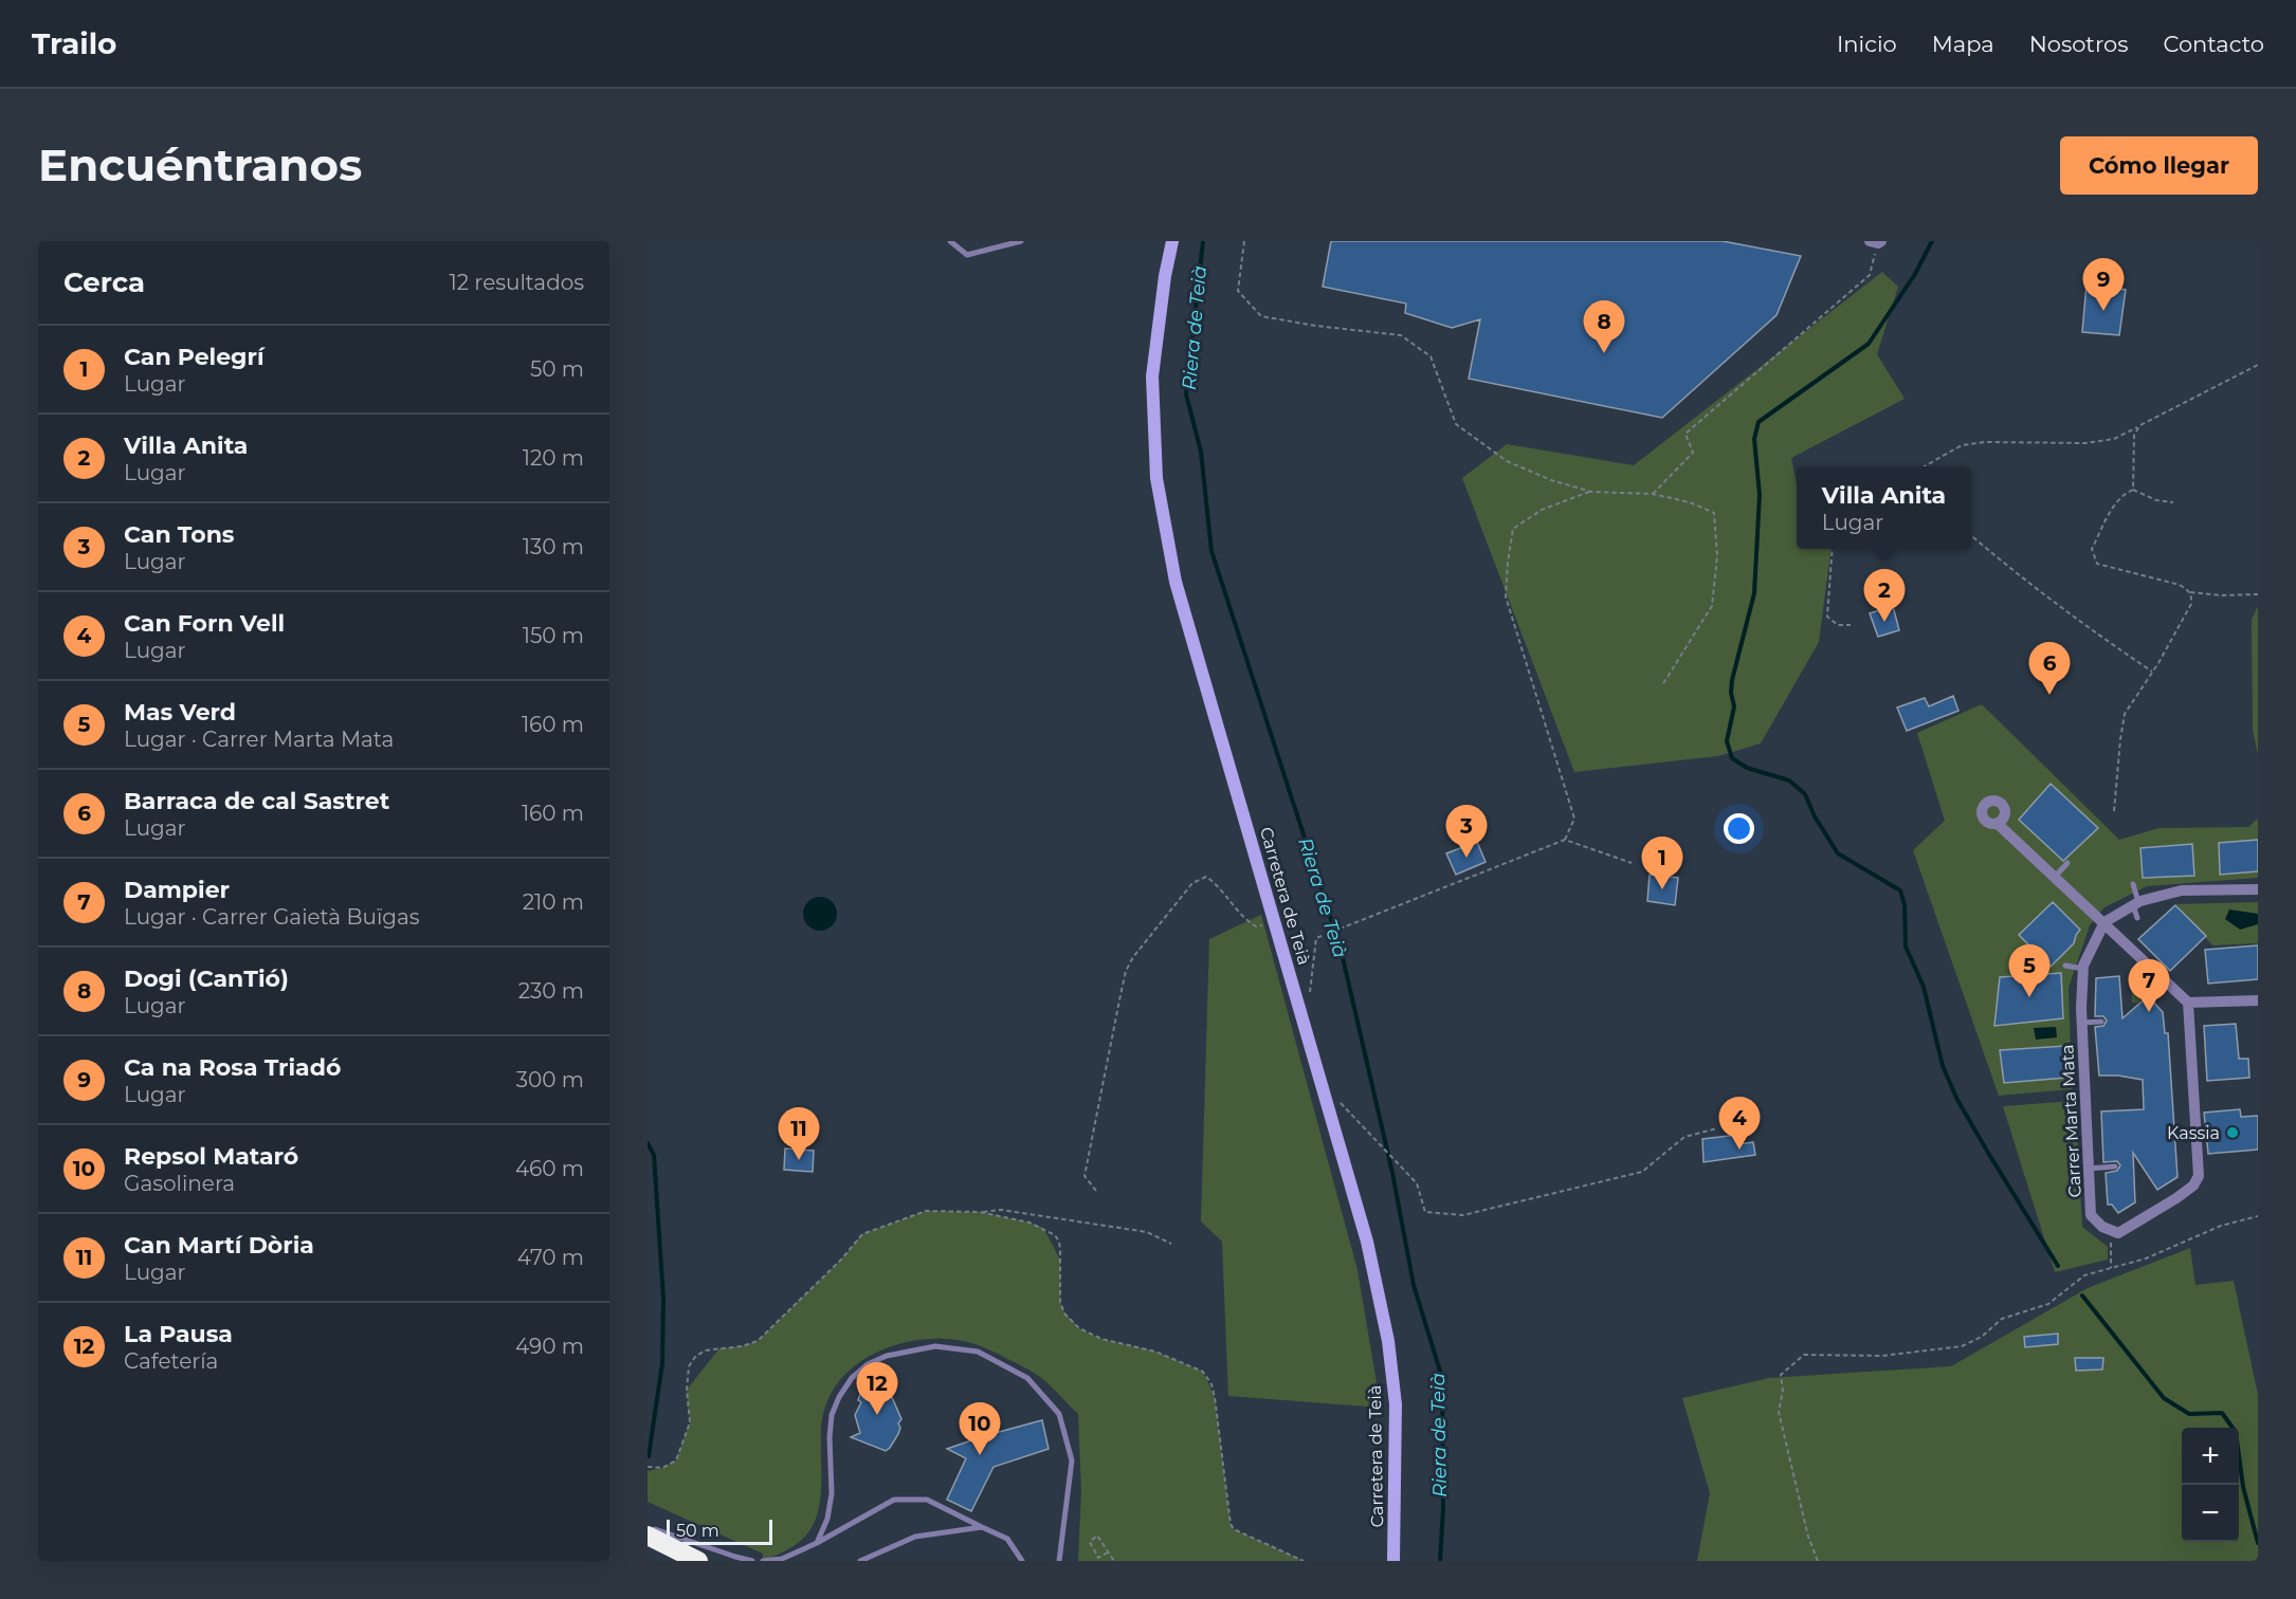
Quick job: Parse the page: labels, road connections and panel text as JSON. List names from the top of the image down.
{
  "streets": {
    "street": ["Carretera de Teià", "Carrer Marta Mata"]
  },
  "water": ["Riera de Teià"],
  "places": ["Kassia"],
  "scale_bar": "50 m",
  "page": {
    "header": "Trailo",
    "nav": [
      "Inicio",
      "Mapa",
      "Nosotros",
      "Contacto"
    ],
    "buttons": "Cómo llegar",
    "title": "Encuéntranos",
    "heading": ["Cerca", "12 resultados"],
    "pins": [
      "9",
      "8",
      "2",
      "6",
      "3",
      "1",
      "5",
      "7",
      "4",
      "11",
      "12",
      "10"
    ],
    "list": [
      {
        "mark": "1",
        "name": "Can Pelegrí",
        "note": "Lugar",
        "value": "50 m"
      },
      {
        "mark": "2",
        "name": "Villa Anita",
        "note": "Lugar",
        "value": "120 m"
      },
      {
        "mark": "3",
        "name": "Can Tons",
        "note": "Lugar",
        "value": "130 m"
      },
      {
        "mark": "4",
        "name": "Can Forn Vell",
        "note": "Lugar",
        "value": "150 m"
      },
      {
        "mark": "5",
        "name": "Mas Verd",
        "note": "Lugar · Carrer Marta Mata",
        "value": "160 m"
      },
      {
        "mark": "6",
        "name": "Barraca de cal Sastret",
        "note": "Lugar",
        "value": "160 m"
      },
      {
        "mark": "7",
        "name": "Dampier",
        "note": "Lugar · Carrer Gaietà Buïgas",
        "value": "210 m"
      },
      {
        "mark": "8",
        "name": "Dogi (CanTió)",
        "note": "Lugar",
        "value": "230 m"
      },
      {
        "mark": "9",
        "name": "Ca na Rosa Triadó",
        "note": "Lugar",
        "value": "300 m"
      },
      {
        "mark": "10",
        "name": "Repsol Mataró",
        "note": "Gasolinera",
        "value": "460 m"
      },
      {
        "mark": "11",
        "name": "Can Martí Dòria",
        "note": "Lugar",
        "value": "470 m"
      },
      {
        "mark": "12",
        "name": "La Pausa",
        "note": "Cafetería",
        "value": "490 m"
      }
    ],
    "popup": ["Villa Anita", "Lugar"],
    "map_buttons": ["+", "−"],
    "scale": "50 m"
  }
}
